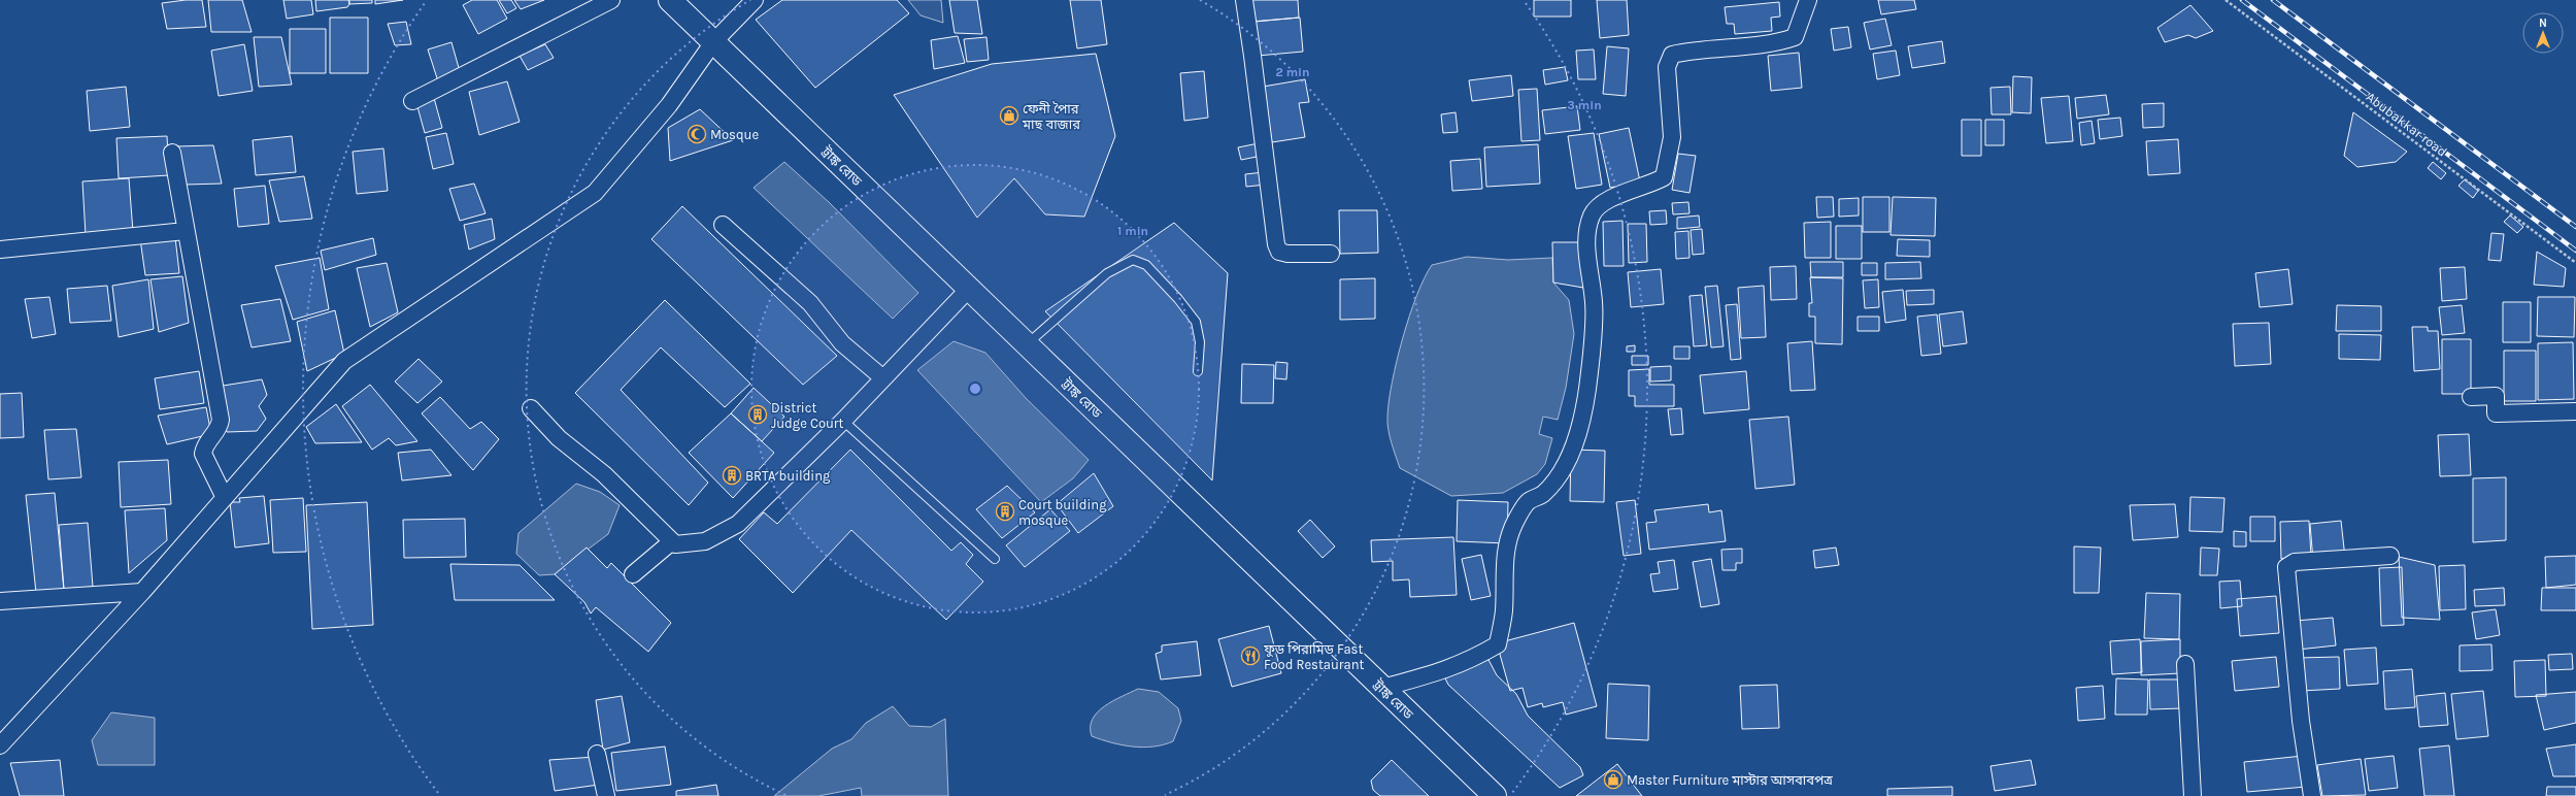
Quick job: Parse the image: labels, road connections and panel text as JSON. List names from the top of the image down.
{
  "streets": {
    "main road": ["ট্রাঙ্ক রোড"],
    "path": ["Abubakkar road"]
  },
  "places": {
    "shop": ["ফেনী পৈার মাছ বাজার", "Master Furniture মাস্টার আসবাবপত্র"],
    "mosque": ["Mosque"],
    "building": ["District Judge Court", "BRTA building", "Court building mosque"],
    "restaurant": ["ফুড পিরামিড Fast Food Restaurant"]
  },
  "north": "top",
  "rings": ["2 min", "3 min", "1 min"]
}
